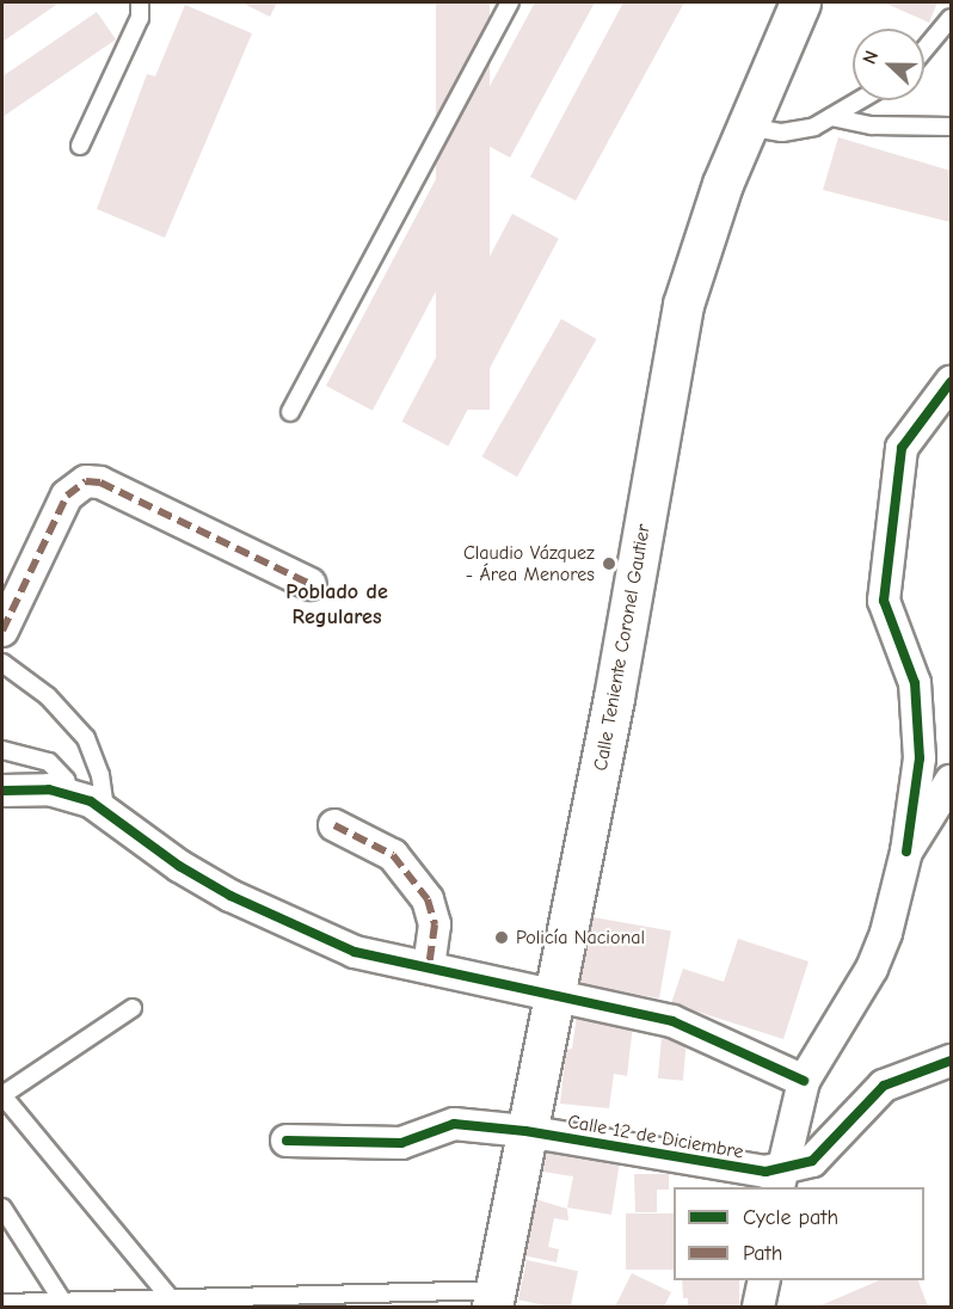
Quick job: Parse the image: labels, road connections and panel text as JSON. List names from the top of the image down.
{
  "streets": {
    "main road": ["Calle Teniente Coronel Gautier"],
    "street": ["Calle 12 de Diciembre"]
  },
  "crossings": [
    ["Calle Teniente Coronel Gautier", "Calle 12 de Diciembre"]
  ],
  "districts": ["Poblado de Regulares"],
  "places": ["Claudio Vázquez - Área Menores", "Policía Nacional"],
  "legend": ["Cycle path", "Path"],
  "north": "left"
}
